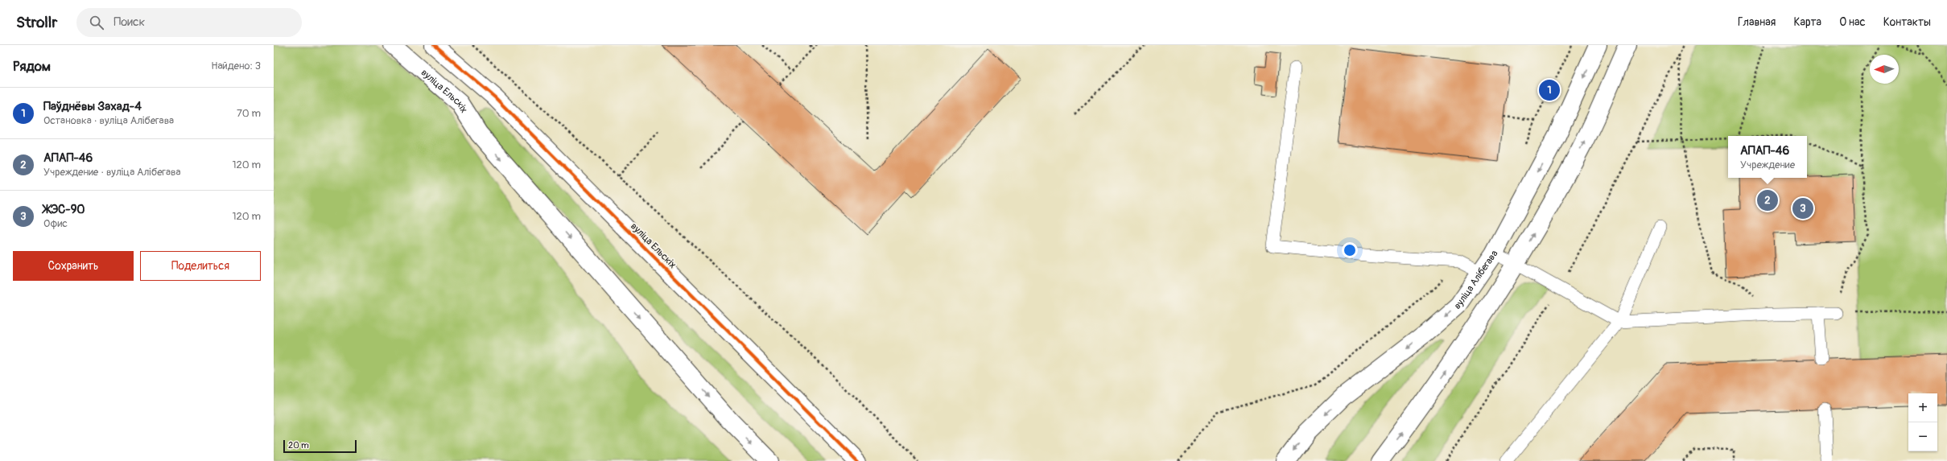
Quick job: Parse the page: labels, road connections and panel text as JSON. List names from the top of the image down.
{
  "streets": {
    "street": ["вуліца Ельскіх", "вуліца Алібегава"]
  },
  "scale_bar": "20 m",
  "north": "left",
  "page": {
    "header": "Strollr",
    "search": "Поиск",
    "nav": [
      "Главная",
      "Карта",
      "О нас",
      "Контакты"
    ],
    "heading": ["Рядом", "Найдено: 3"],
    "pins": ["1", "2", "3"],
    "list": [
      {
        "mark": "1",
        "name": "Паўднёвы Захад-4",
        "note": "Остановка · вуліца Алібегава",
        "value": "70 m"
      },
      {
        "mark": "2",
        "name": "АПАП-46",
        "note": "Учреждение · вуліца Алібегава",
        "value": "120 m"
      },
      {
        "mark": "3",
        "name": "ЖЭС-90",
        "note": "Офис",
        "value": "120 m"
      }
    ],
    "popup": ["АПАП-46", "Учреждение"],
    "buttons": ["Сохранить", "Поделиться"],
    "map_buttons": ["+", "−"],
    "scale": "20 m"
  }
}
